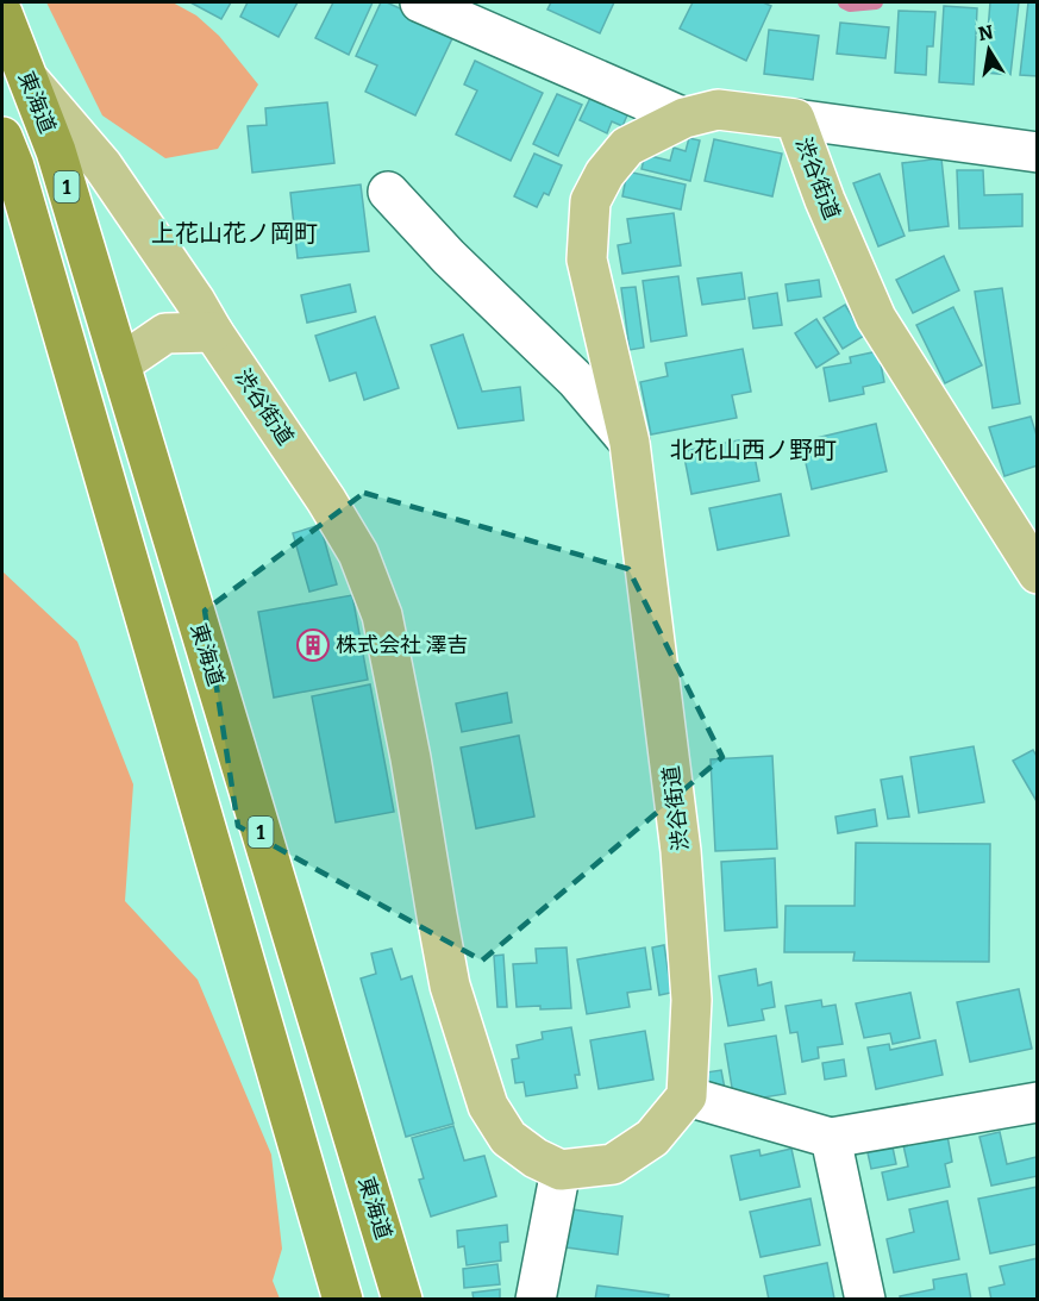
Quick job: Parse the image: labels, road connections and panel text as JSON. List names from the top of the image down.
{
  "streets": {
    "highway": ["東海道", "1"],
    "main road": ["渋谷街道"]
  },
  "crossings": [
    ["東海道", "渋谷街道"]
  ],
  "districts": ["上花山花ノ岡町", "北花山西ノ野町"],
  "places": {
    "building": ["株式会社 澤吉"]
  },
  "north": "top"
}
